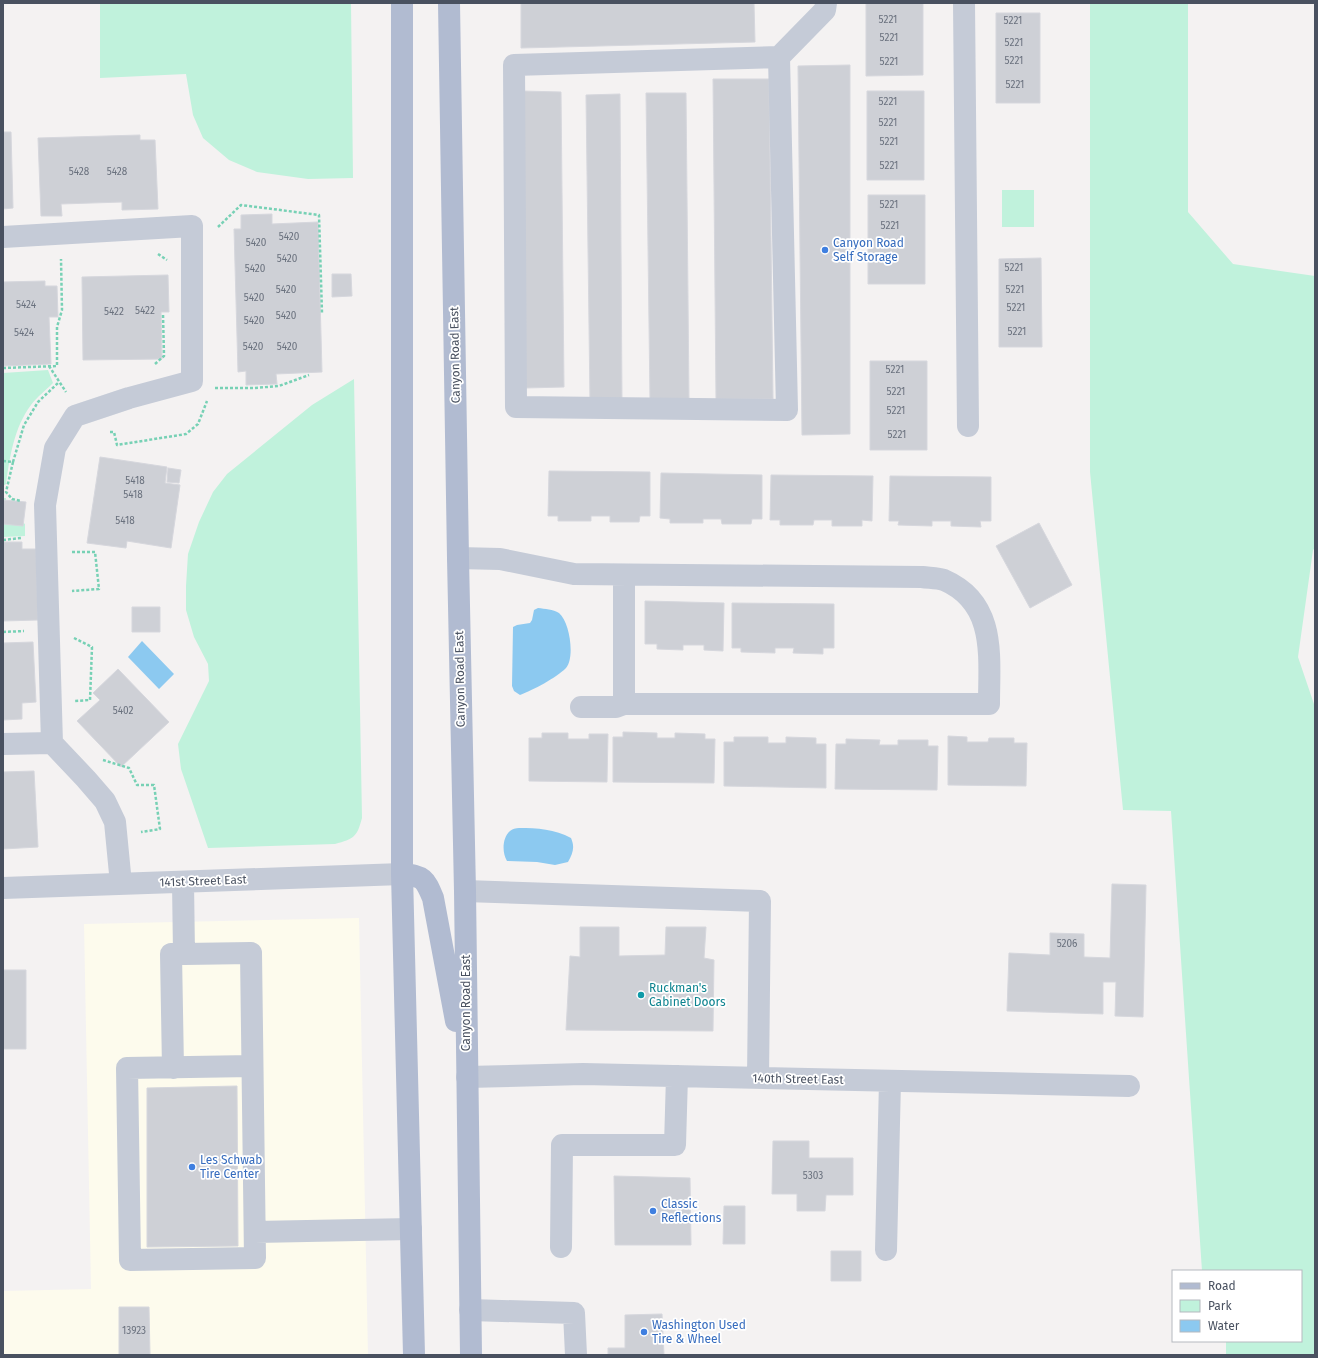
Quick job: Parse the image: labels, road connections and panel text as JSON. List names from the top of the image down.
{
  "streets": {
    "main road": ["Canyon Road East"],
    "street": ["141st Street East", "140th Street East"]
  },
  "crossings": [
    ["Canyon Road East", "140th Street East"]
  ],
  "places": [
    "Canyon Road Self Storage",
    "Ruckman's Cabinet Doors",
    "Les Schwab Tire Center",
    "Classic Reflections",
    "Washington Used Tire & Wheel"
  ],
  "house_numbers": [
    "5221",
    "5221",
    "5221",
    "5221",
    "5221",
    "5221",
    "5221",
    "5221",
    "5221",
    "5221",
    "5221",
    "5428",
    "5428",
    "5221",
    "5221",
    "5420",
    "5420",
    "5420",
    "5221",
    "5420",
    "5420",
    "5221",
    "5420",
    "5424",
    "5221",
    "5422",
    "5422",
    "5420",
    "5420",
    "5221",
    "5424",
    "5420",
    "5420",
    "5221",
    "5221",
    "5221",
    "5221",
    "5418",
    "5418",
    "5418",
    "5402",
    "5206",
    "5303",
    "13923"
  ],
  "legend": ["Road", "Park", "Water"]
}
